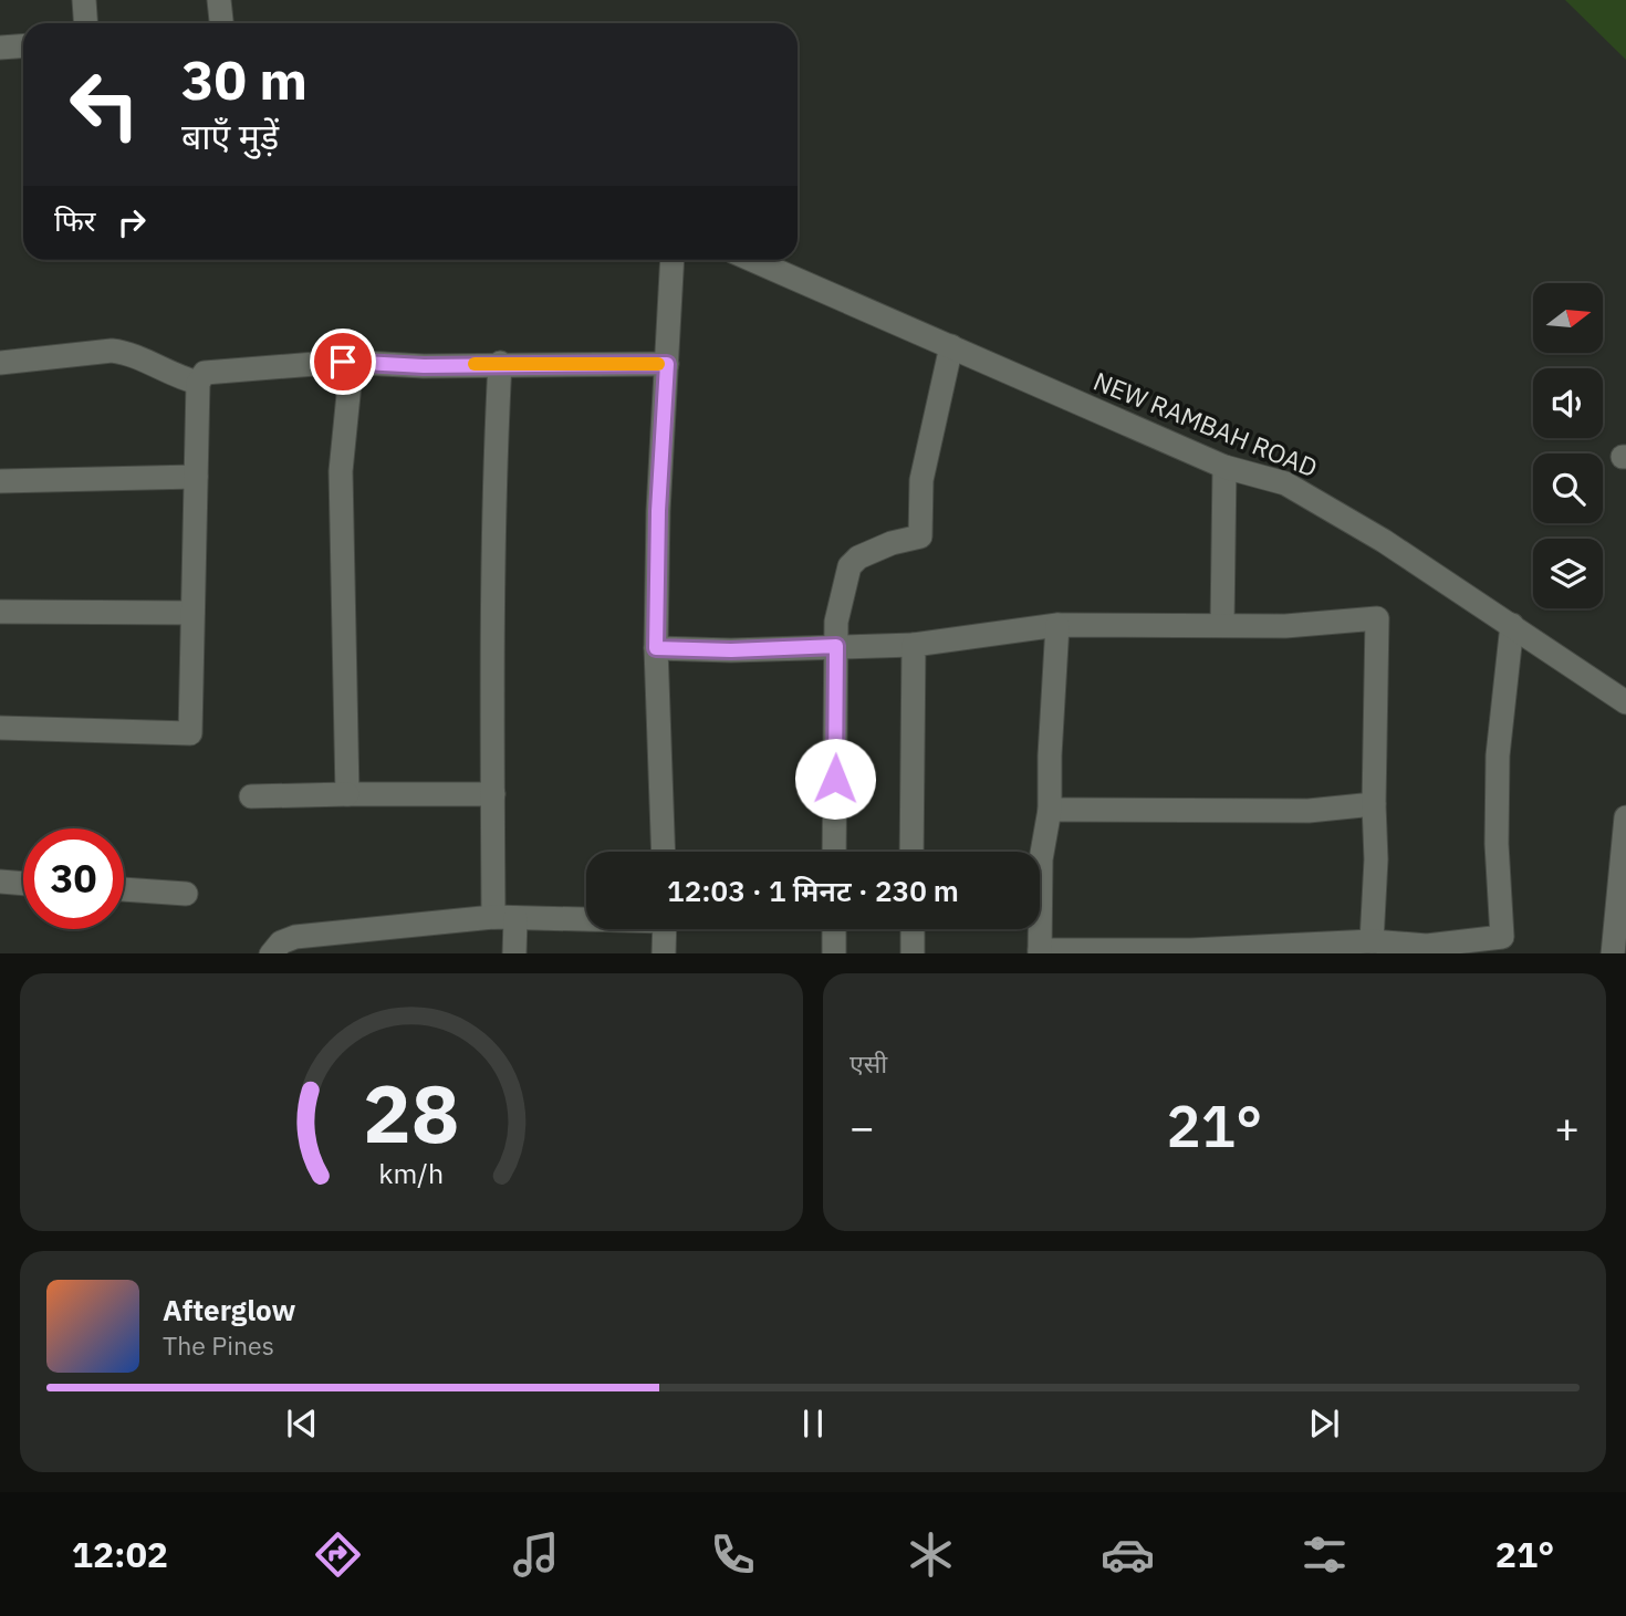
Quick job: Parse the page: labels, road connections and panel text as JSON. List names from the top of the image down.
{
  "streets": {
    "street": ["NEW RAMBAH ROAD"]
  },
  "north": "right",
  "page": {
    "turn": ["30 m", "बाएँ मुड़ें"],
    "then": "फिर",
    "limit": "30",
    "trip": "12:03 · 1 मिनट · 230 m",
    "tile": "एसी",
    "heat": ["−", "21°", "+"],
    "song": ["Afterglow", "The Pines"],
    "tabs": ["12:02", "21°"],
    "gauge": ["28", "km/h"]
  }
}
